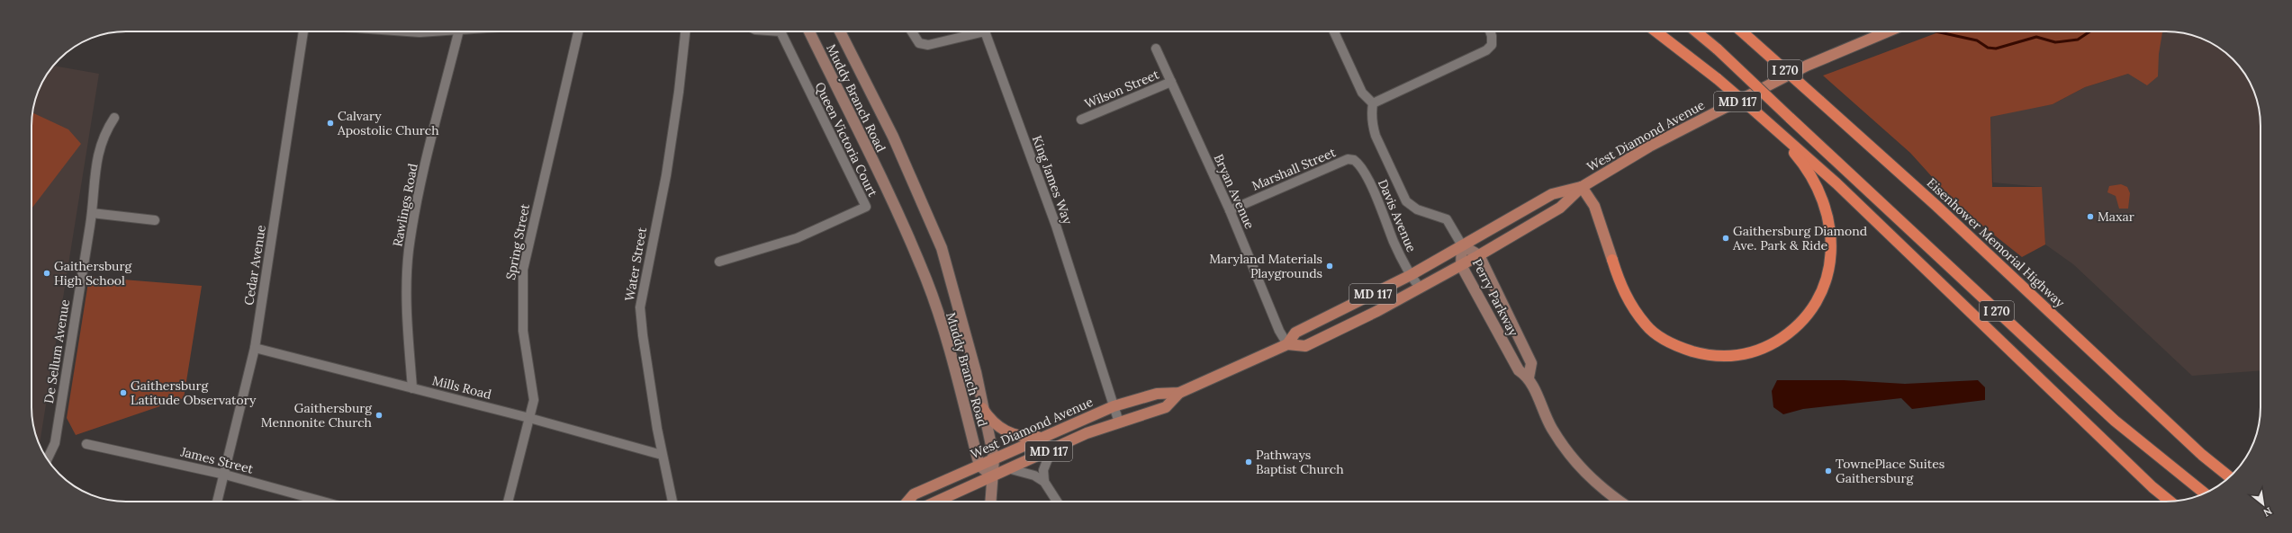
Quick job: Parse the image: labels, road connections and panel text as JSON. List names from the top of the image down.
{
  "streets": {
    "highway": ["I 270", "Eisenhower Memorial Highway"],
    "main road": [
      "Muddy Branch Road",
      "MD 117",
      "West Diamond Avenue",
      "Perry Parkway"
    ],
    "street": [
      "Wilson Street",
      "Queen Victoria Court",
      "Marshall Street",
      "King James Way",
      "Bryan Avenue",
      "Rawlings Road",
      "Davis Avenue",
      "Spring Street",
      "Water Street",
      "Cedar Avenue",
      "De Sellum Avenue",
      "Mills Road",
      "James Street"
    ]
  },
  "crossings": [
    ["Wilson Street", "Bryan Avenue"],
    ["Muddy Branch Road", "West Diamond Avenue"],
    ["West Diamond Avenue", "King James Way"],
    ["West Diamond Avenue", "Bryan Avenue"],
    ["West Diamond Avenue", "Davis Avenue"],
    ["West Diamond Avenue", "Perry Parkway"],
    ["Marshall Street", "Bryan Avenue"],
    ["Marshall Street", "Davis Avenue"],
    ["Rawlings Road", "Mills Road"],
    ["Spring Street", "Mills Road"],
    ["Water Street", "Mills Road"],
    ["Cedar Avenue", "Mills Road"],
    ["Cedar Avenue", "James Street"]
  ],
  "places": [
    "Calvary Apostolic Church",
    "Maxar",
    "Gaithersburg Diamond Ave. Park & Ride",
    "Maryland Materials Playgrounds",
    "Gaithersburg High School",
    "Gaithersburg Latitude Observatory",
    "Gaithersburg Mennonite Church",
    "Pathways Baptist Church",
    "TownePlace Suites Gaithersburg"
  ],
  "north": "bottom right"
}
